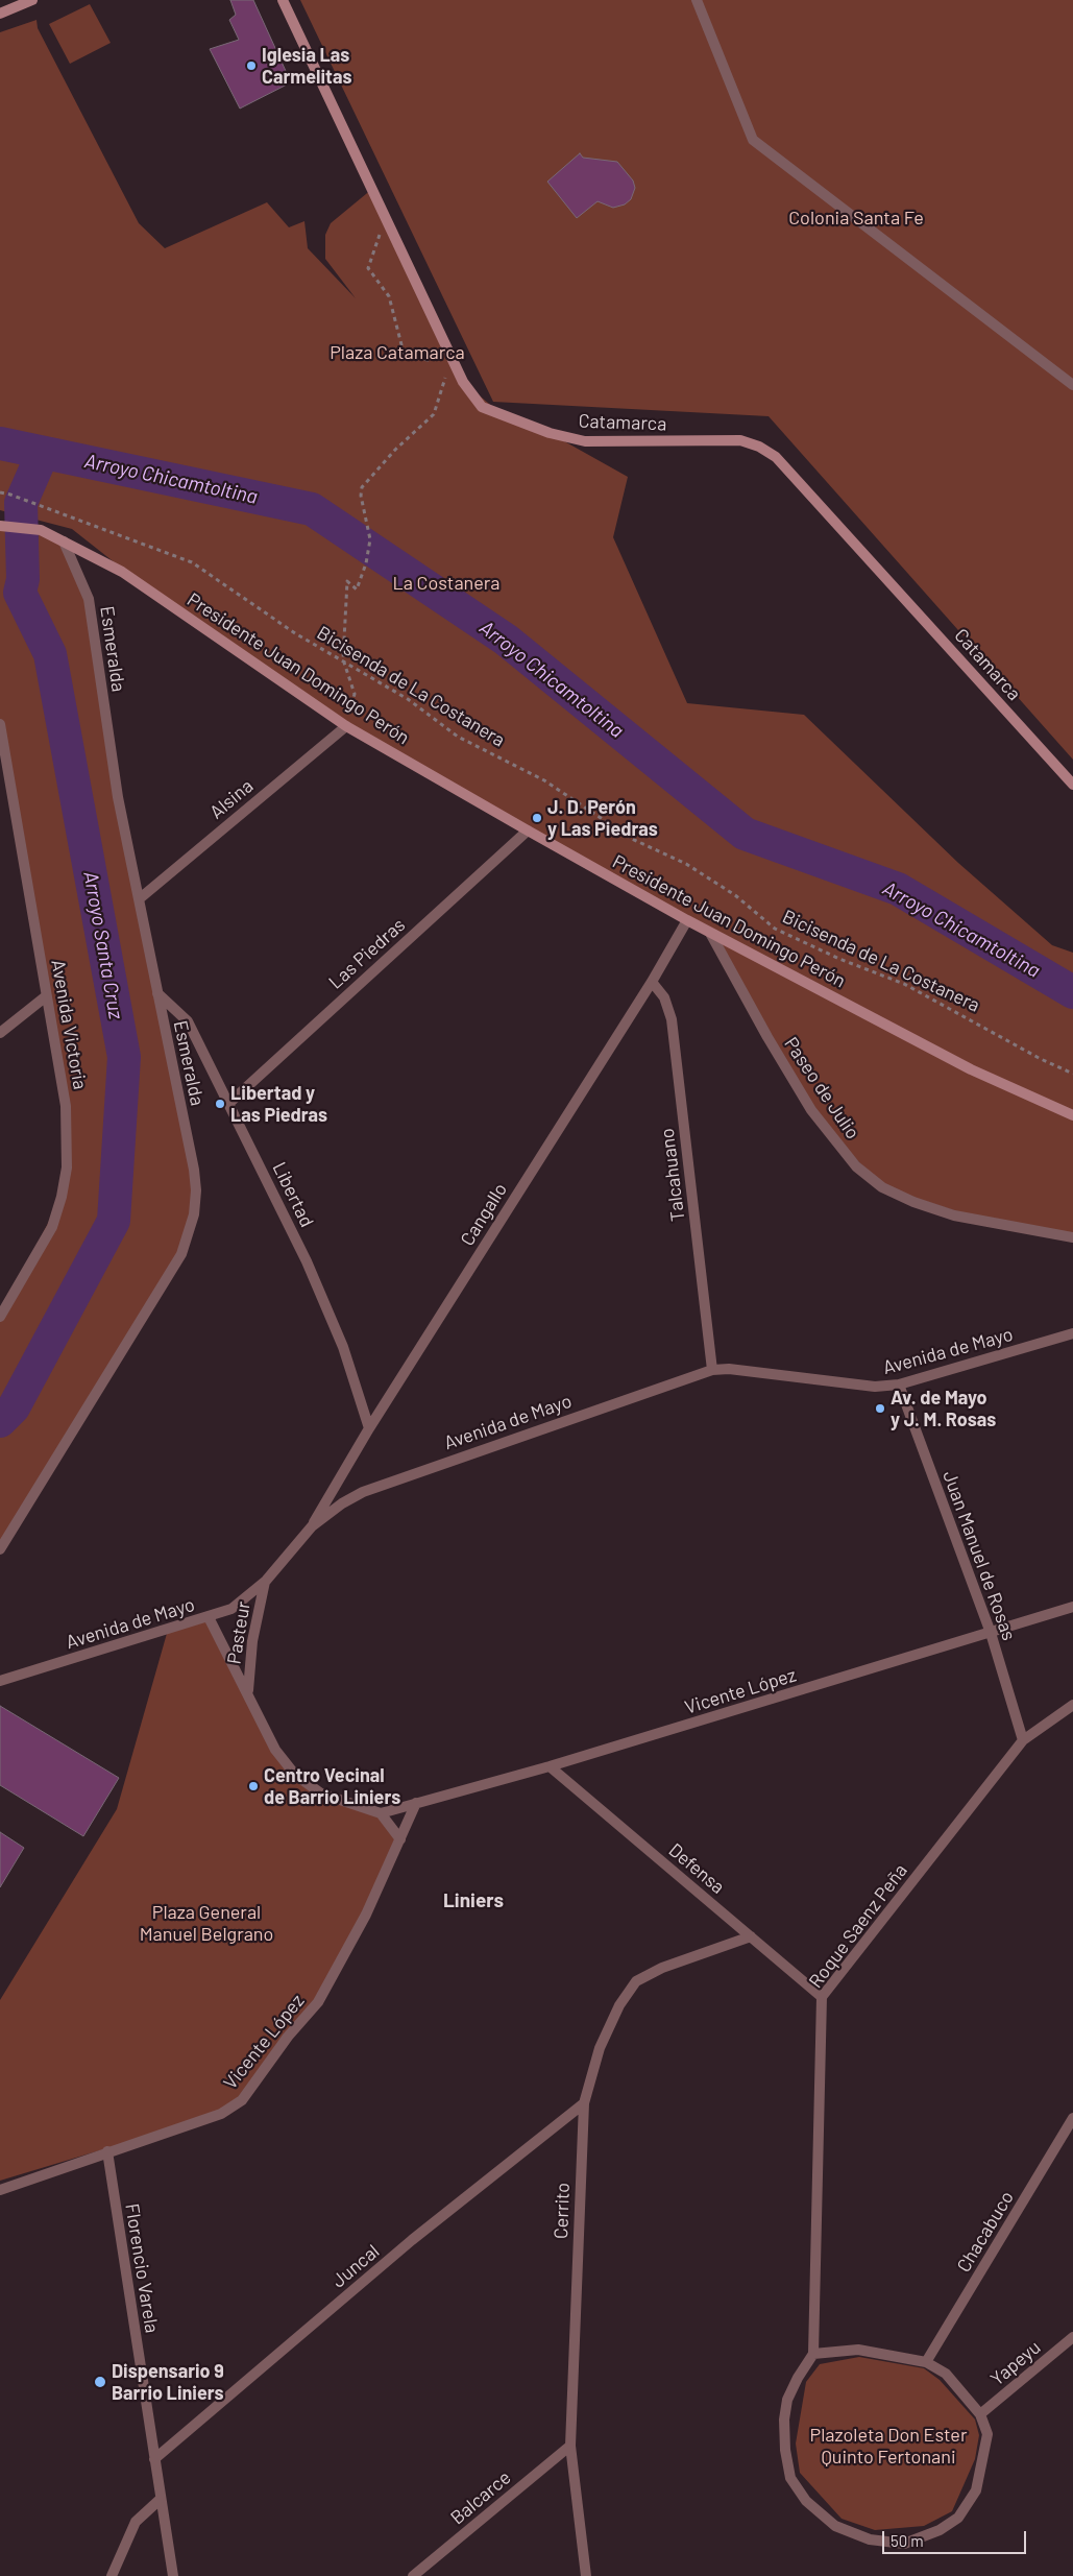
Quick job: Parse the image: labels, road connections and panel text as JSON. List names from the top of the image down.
{
  "streets": {
    "street": [
      "Catamarca",
      "Esmeralda",
      "Presidente Juan Domingo Perón",
      "Alsina",
      "Las Piedras",
      "Avenida Victoria",
      "Paseo de Julio",
      "Talcahuano",
      "Libertad",
      "Cangallo",
      "Avenida de Mayo",
      "Juan Manuel de Rosas",
      "Pasteur",
      "Vicente López",
      "Defensa",
      "Roque Saenz Peña",
      "Cerrito",
      "Chacabuco",
      "Juncal",
      "Florencio Varela",
      "Yapeyu",
      "Balcarce"
    ],
    "path": ["Bicisenda de La Costanera"]
  },
  "crossings": [
    ["Esmeralda", "Presidente Juan Domingo Perón"],
    ["Esmeralda", "Alsina"],
    ["Esmeralda", "Libertad"],
    ["Presidente Juan Domingo Perón", "Alsina"],
    ["Presidente Juan Domingo Perón", "Las Piedras"],
    ["Presidente Juan Domingo Perón", "Paseo de Julio"],
    ["Presidente Juan Domingo Perón", "Cangallo"],
    ["Las Piedras", "Libertad"],
    ["Talcahuano", "Cangallo"],
    ["Talcahuano", "Avenida de Mayo"],
    ["Libertad", "Cangallo"],
    ["Cangallo", "Avenida de Mayo"],
    ["Avenida de Mayo", "Juan Manuel de Rosas"],
    ["Avenida de Mayo", "Pasteur"],
    ["Juan Manuel de Rosas", "Vicente López"],
    ["Juan Manuel de Rosas", "Roque Saenz Peña"],
    ["Pasteur", "Vicente López"],
    ["Vicente López", "Defensa"],
    ["Vicente López", "Florencio Varela"],
    ["Defensa", "Roque Saenz Peña"],
    ["Defensa", "Cerrito"],
    ["Cerrito", "Juncal"],
    ["Cerrito", "Balcarce"],
    ["Juncal", "Florencio Varela"]
  ],
  "districts": ["Liniers"],
  "water": ["Arroyo Chicamtoltina", "Arroyo Santa Cruz"],
  "parks": [
    "Colonia Santa Fe",
    "Plaza Catamarca",
    "La Costanera",
    "Plaza General Manuel Belgrano",
    "Plazoleta Don Ester Quinto Fertonani"
  ],
  "places": [
    "Iglesia Las Carmelitas",
    "J. D. Perón y Las Piedras",
    "Libertad y Las Piedras",
    "Av. de Mayo y J. M. Rosas",
    "Centro Vecinal de Barrio Liniers",
    "Dispensario 9 Barrio Liniers"
  ],
  "scale_bar": "50 m"
}
